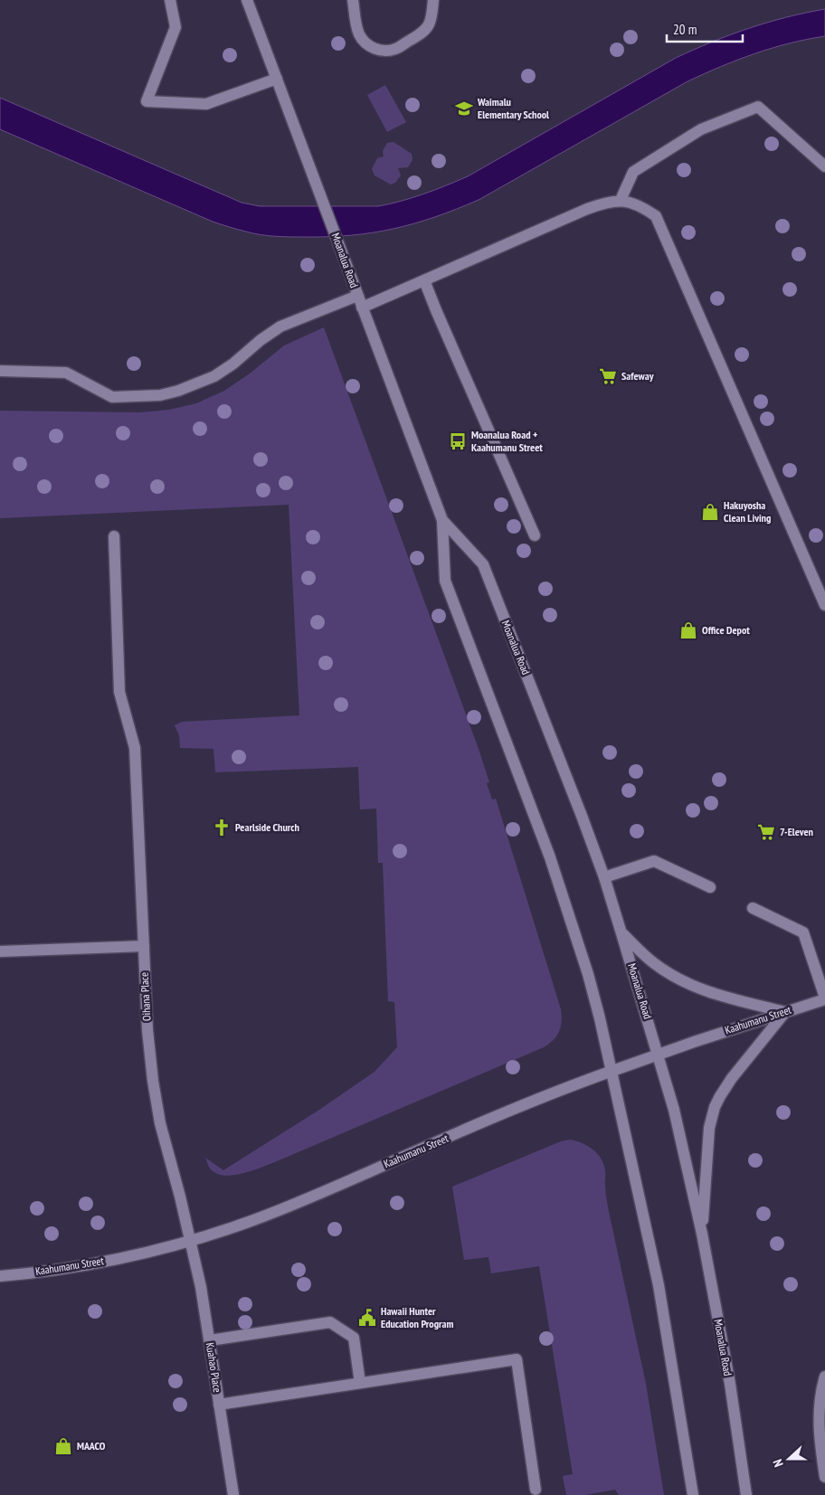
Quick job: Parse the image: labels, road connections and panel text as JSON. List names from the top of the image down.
{
  "streets": {
    "main road": [
      "Moanalua Road",
      "Oihana Place",
      "Kaahumanu Street",
      "Kuahao Place"
    ]
  },
  "crossings": [
    ["Moanalua Road", "Kaahumanu Street"],
    ["Oihana Place", "Kaahumanu Street"],
    ["Oihana Place", "Kuahao Place"],
    ["Kaahumanu Street", "Kuahao Place"]
  ],
  "places": {
    "school or university": ["Waimalu Elementary School"],
    "supermarket": ["Safeway", "7-Eleven"],
    "bus stop": ["Moanalua Road + Kaahumanu Street"],
    "shop": ["Hakuyosha Clean Living", "Office Depot", "MAACO"],
    "church": ["Pearlside Church"],
    "public building": ["Hawaii Hunter Education Program"]
  },
  "scale_bar": "20 m",
  "north": "left"
}
